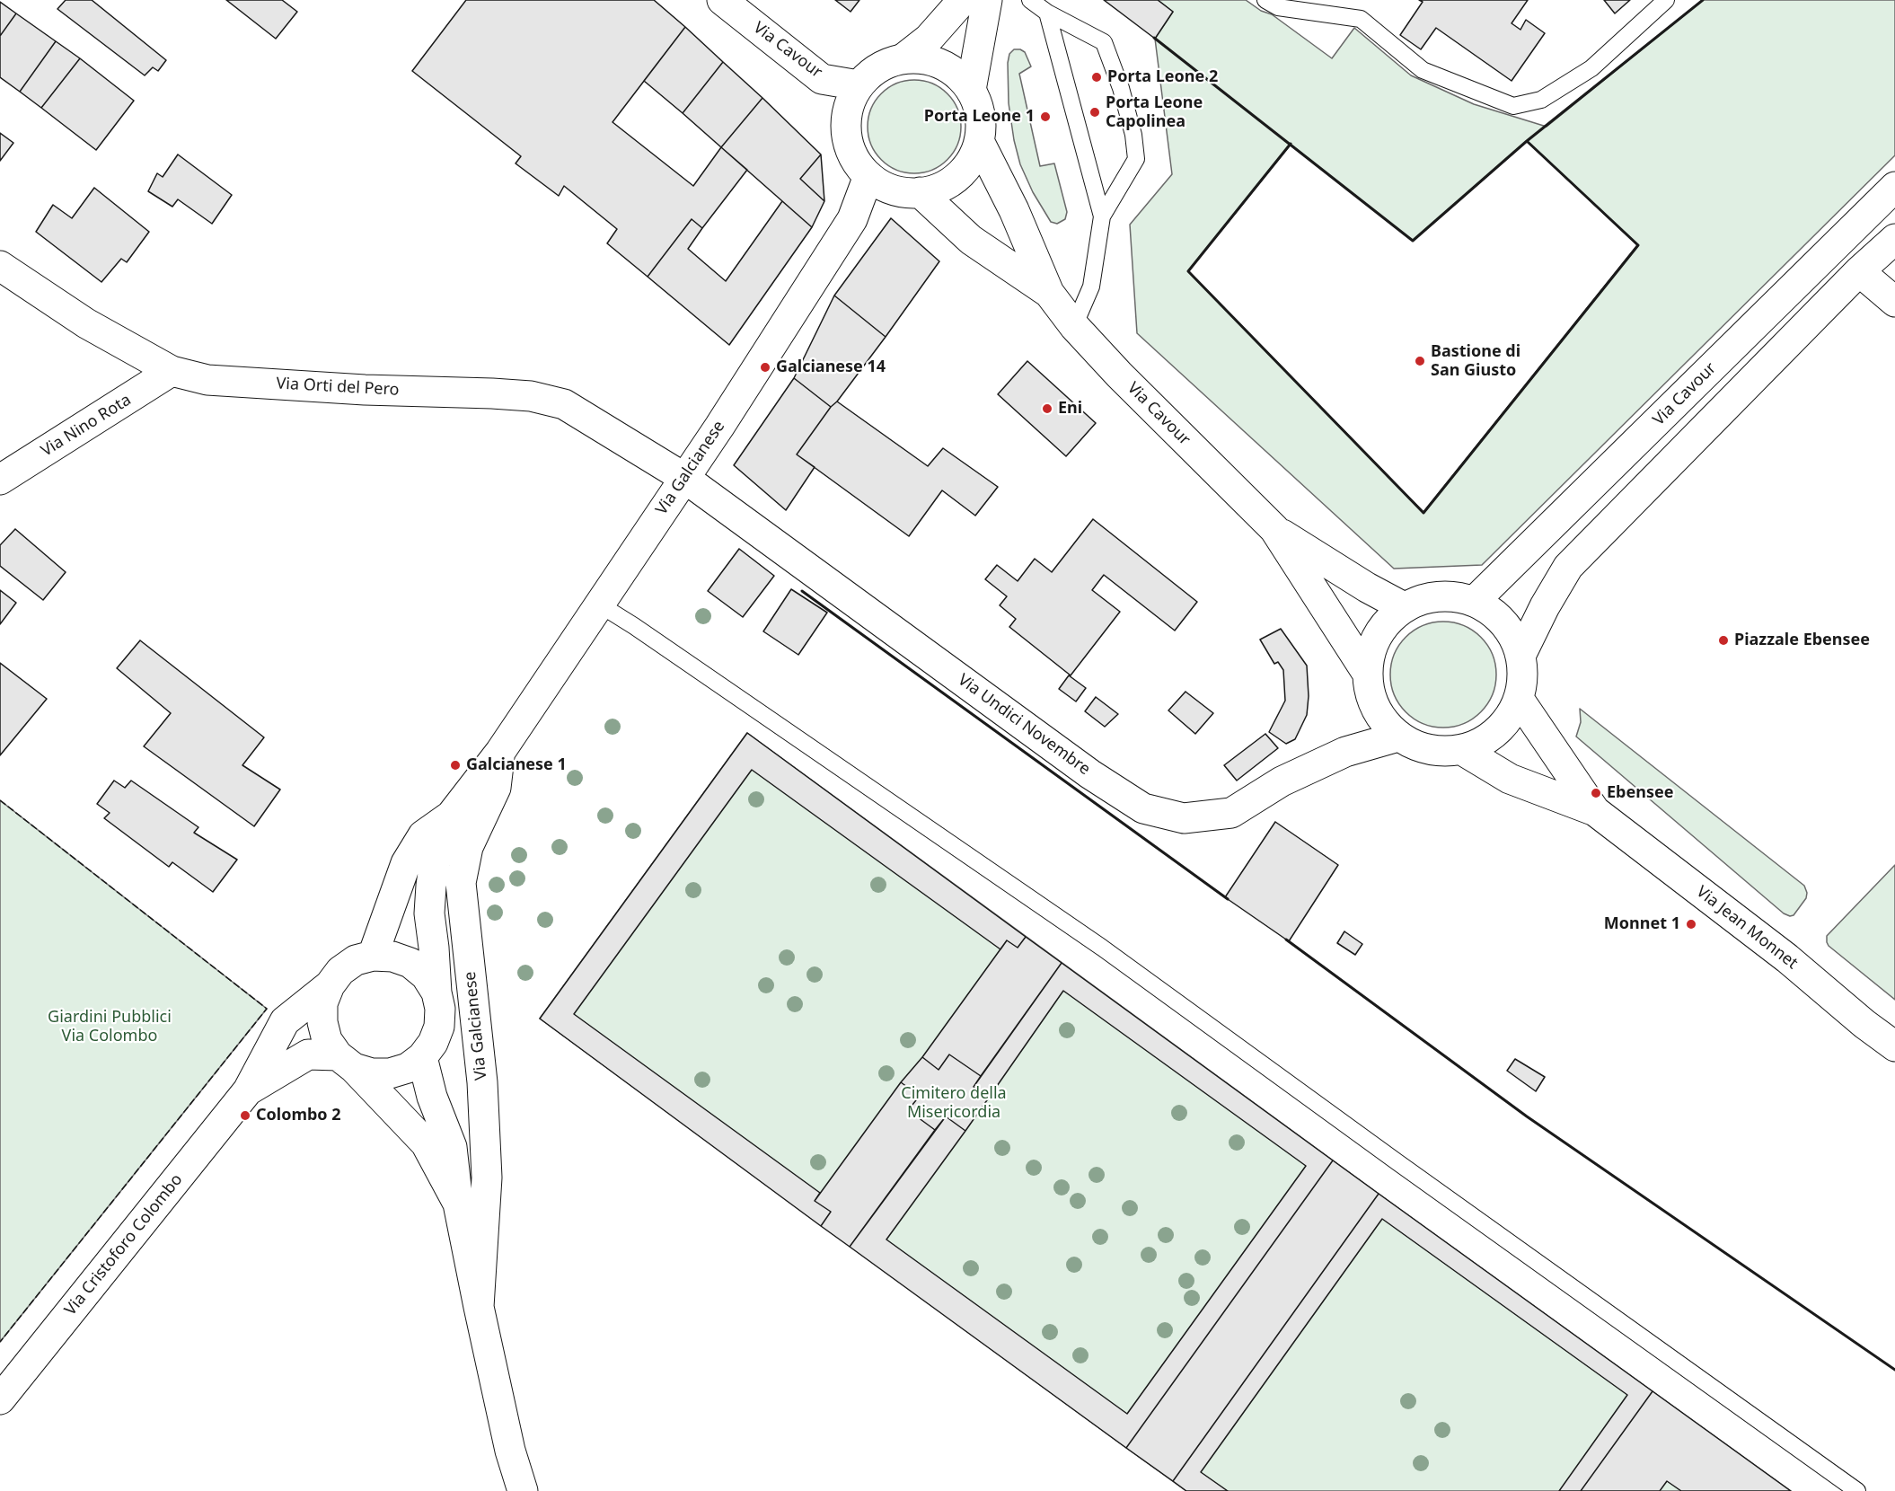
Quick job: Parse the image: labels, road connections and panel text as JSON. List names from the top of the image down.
{
  "streets": {
    "street": [
      "Via Cavour",
      "Via Orti del Pero",
      "Via Nino Rota",
      "Via Galcianese",
      "Via Undici Novembre",
      "Via Jean Monnet",
      "Via Cristoforo Colombo"
    ]
  },
  "crossings": [
    ["Via Cavour", "Via Galcianese"],
    ["Via Cavour", "Via Undici Novembre"],
    ["Via Cavour", "Via Jean Monnet"],
    ["Via Orti del Pero", "Via Nino Rota"],
    ["Via Orti del Pero", "Via Galcianese"],
    ["Via Orti del Pero", "Via Undici Novembre"],
    ["Via Galcianese", "Via Undici Novembre"],
    ["Via Galcianese", "Via Cristoforo Colombo"],
    ["Via Undici Novembre", "Via Jean Monnet"]
  ],
  "parks": ["Giardini Pubblici Via Colombo", "Cimitero della Misericordia"],
  "places": [
    "Porta Leone 2",
    "Porta Leone Capolinea",
    "Porta Leone 1",
    "Bastione di San Giusto",
    "Galcianese 14",
    "Eni",
    "Piazzale Ebensee",
    "Galcianese 1",
    "Ebensee",
    "Monnet 1",
    "Colombo 2"
  ]
}
